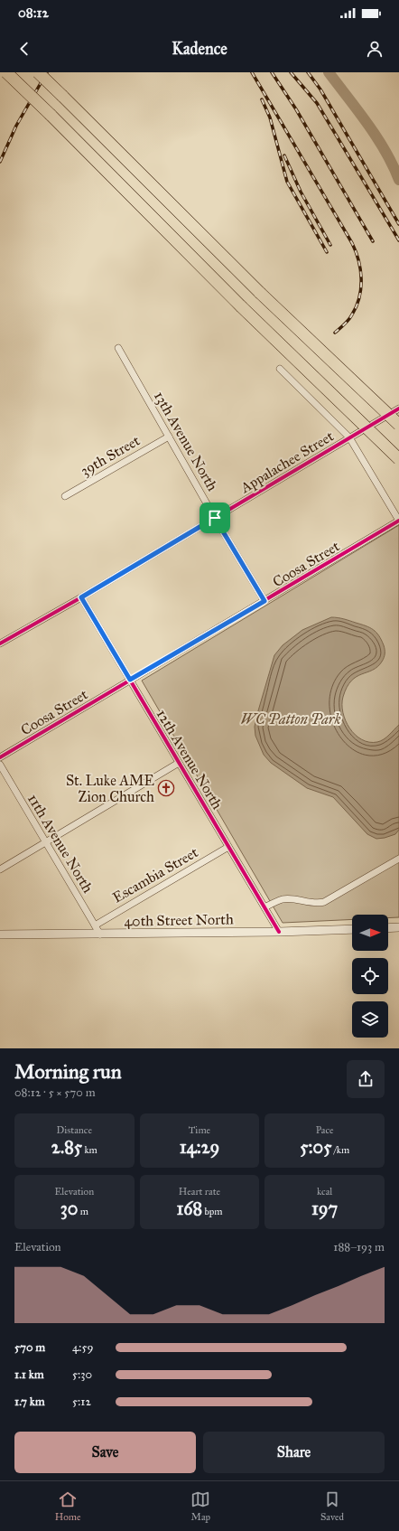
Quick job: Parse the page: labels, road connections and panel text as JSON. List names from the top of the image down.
{
  "streets": {
    "street": [
      "13th Avenue North",
      "39th Street",
      "Appalachee Street",
      "Coosa Street",
      "12th Avenue North",
      "11th Avenue North",
      "Escambia Street",
      "40th Street North"
    ]
  },
  "crossings": [
    ["13th Avenue North", "39th Street"],
    ["13th Avenue North", "Appalachee Street"],
    ["13th Avenue North", "Coosa Street"],
    ["Appalachee Street", "12th Avenue North"],
    ["Coosa Street", "12th Avenue North"],
    ["12th Avenue North", "Escambia Street"],
    ["12th Avenue North", "40th Street North"],
    ["11th Avenue North", "Escambia Street"],
    ["11th Avenue North", "40th Street North"]
  ],
  "parks": ["WC Patton Park"],
  "places": {
    "church": ["St. Luke AME Zion Church"]
  },
  "north": "right",
  "page": {
    "status": "08:12",
    "header": "Kadence",
    "heading": ["Morning run", "08:12 · 5 × 570 m"],
    "stats": [
      ["Distance", "2.85 km"],
      ["Time", "14:29"],
      ["Pace", "5:05 /km"],
      ["Elevation", "30 m"],
      ["Heart rate", "168 bpm"],
      ["kcal", "197"]
    ],
    "chart": ["Elevation", "188–193 m"],
    "list": [
      {
        "name": "570 m",
        "note": "4:59"
      },
      {
        "name": "1.1 km",
        "note": "5:30"
      },
      {
        "name": "1.7 km",
        "note": "5:12"
      }
    ],
    "buttons": ["Save", "Share"],
    "tabs": ["Home", "Map", "Saved"]
  }
}
